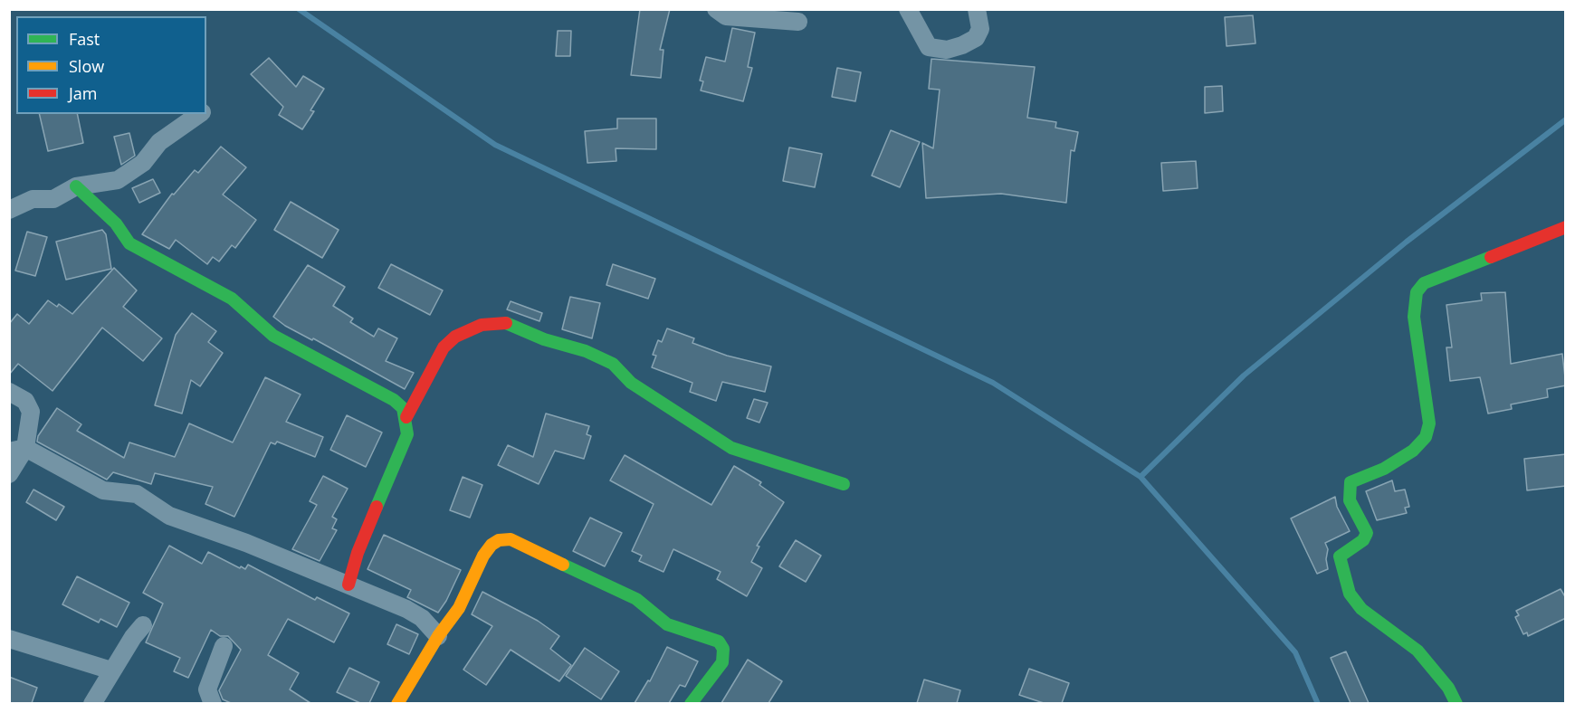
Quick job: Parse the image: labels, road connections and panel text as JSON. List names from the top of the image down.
{
  "legend": ["Fast", "Slow", "Jam"]
}
